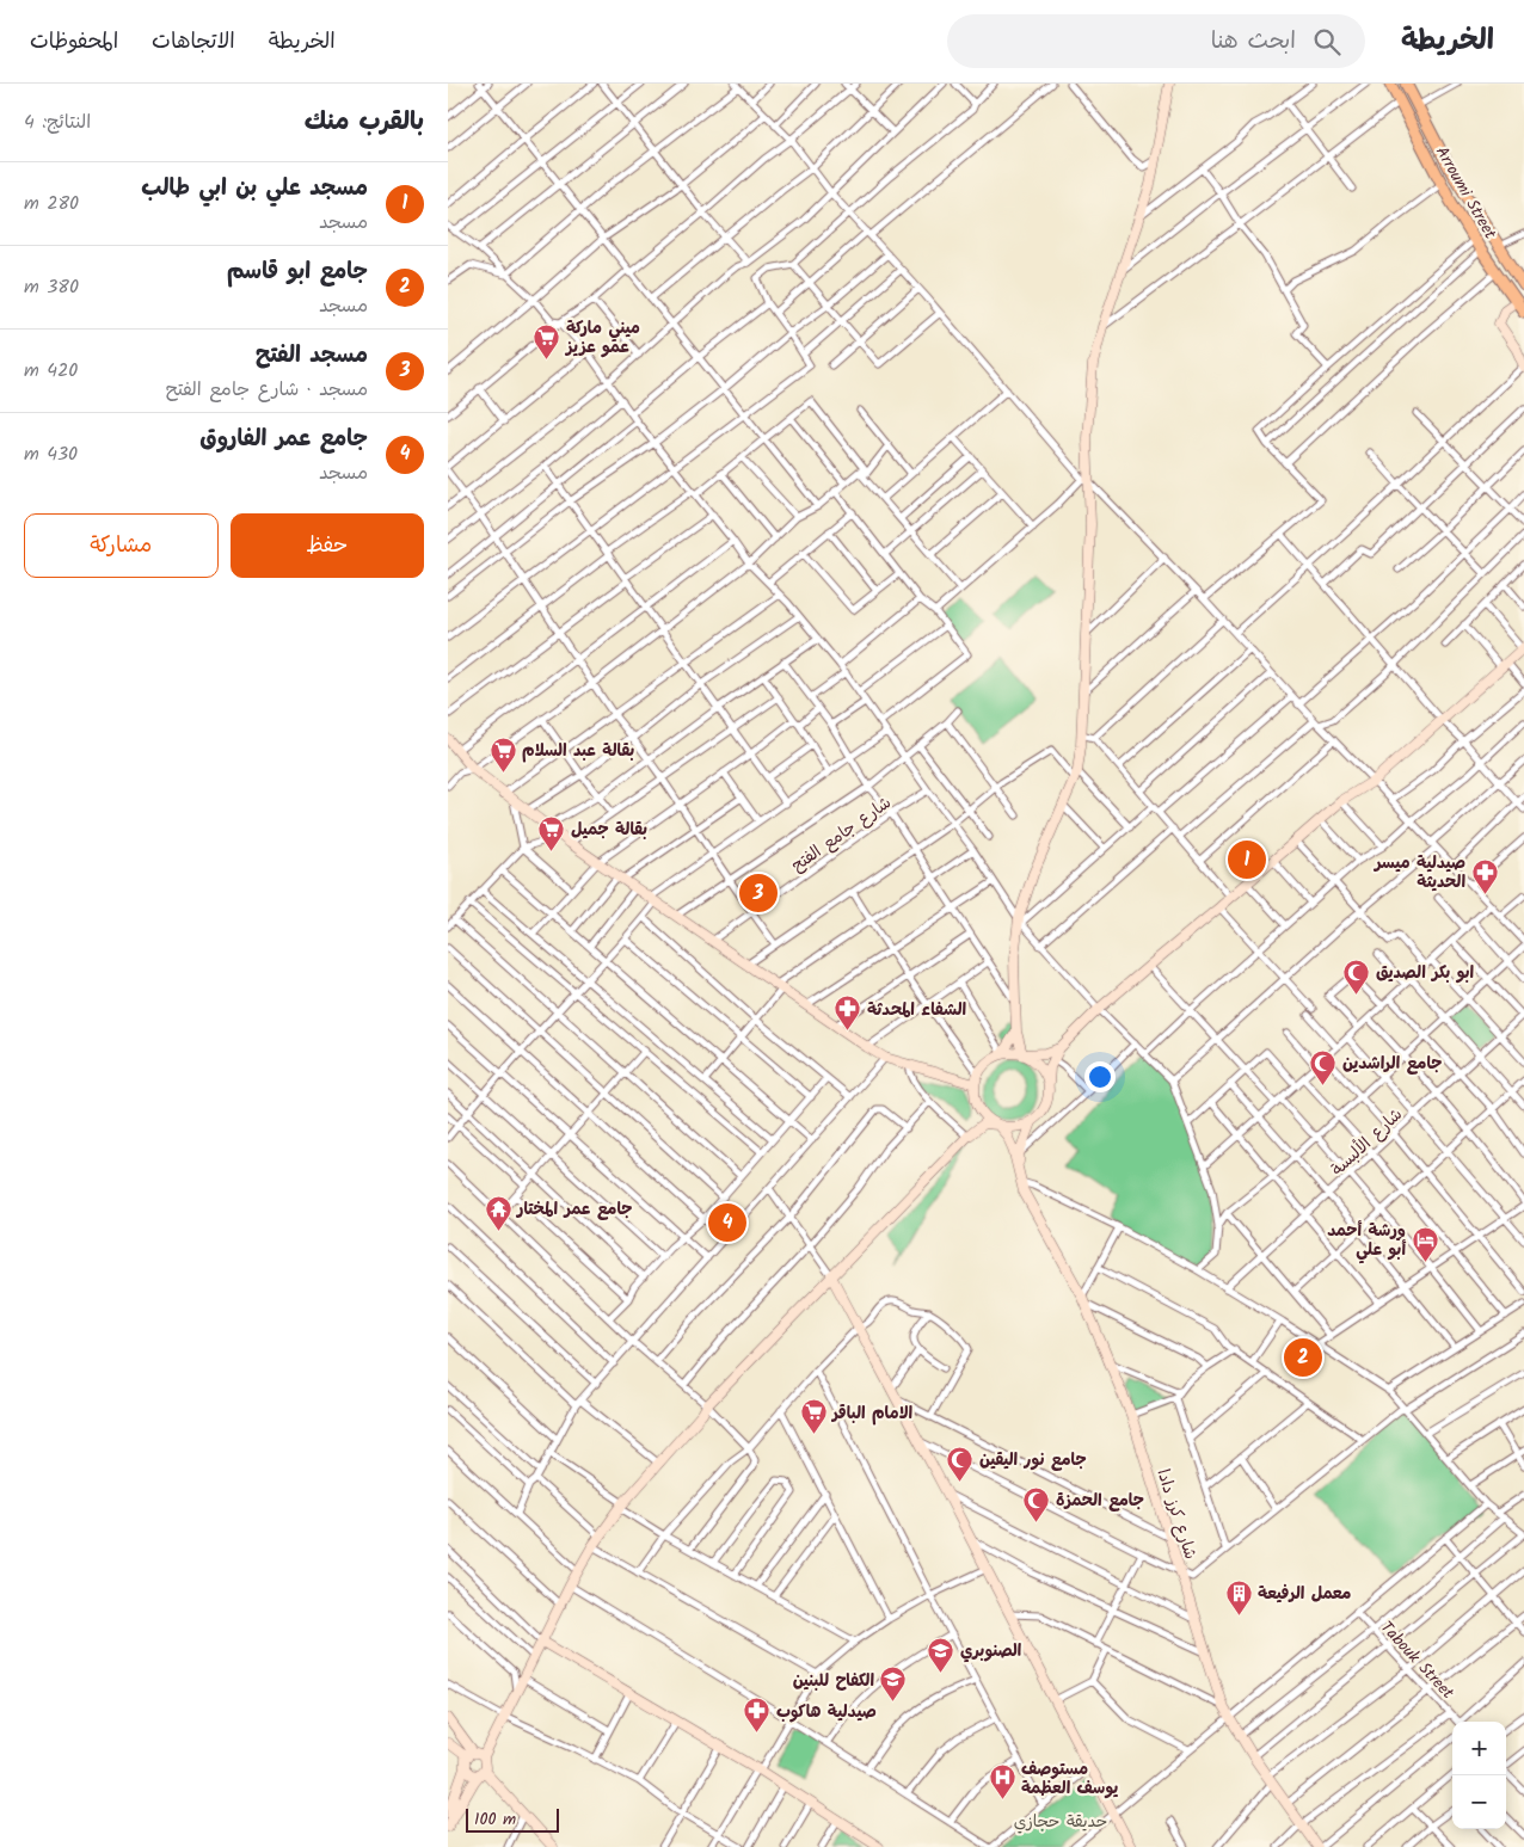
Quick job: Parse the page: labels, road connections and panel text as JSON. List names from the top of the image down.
{
  "streets": {
    "main road": ["Arroumi Street", "شارع كرز دادا"],
    "street": ["شارع جامع الفتح", "شارع الألبسة", "Tabouk Street"]
  },
  "parks": ["حديقة حجازي"],
  "places": {
    "supermarket": [
      "ميني ماركة عمو عزيز",
      "بقالة عبد السلام",
      "بقالة جميل",
      "الامام الباقر"
    ],
    "pharmacy": ["صيدلية ميسر الحديثة", "الشفاء المحدثة", "صيدلية هاكوب"],
    "mosque": [
      "ابو بكر الصديق",
      "جامع الراشدين",
      "جامع نور اليقين",
      "جامع الحمزة"
    ],
    "temple": ["جامع عمر المختار"],
    "hotel": ["ورشة أحمد أبو علي"],
    "building": ["معمل الرفيعة"],
    "school or university": ["الصنوبري", "الكفاح للبنين"],
    "hospital": ["مستوصف يوسف العظمة"]
  },
  "scale_bar": "100 m",
  "page": {
    "header": "الخريطة",
    "search": "ابحث هنا",
    "nav": ["الخريطة", "الاتجاهات", "المحفوظات"],
    "heading": ["بالقرب منك", "النتائج: 4"],
    "list": [
      {
        "mark": "1",
        "name": "مسجد علي بن ابي طالب",
        "note": "مسجد",
        "value": "280 m"
      },
      {
        "mark": "2",
        "name": "جامع ابو قاسم",
        "note": "مسجد",
        "value": "380 m"
      },
      {
        "mark": "3",
        "name": "مسجد الفتح",
        "note": "مسجد · شارع جامع الفتح",
        "value": "420 m"
      },
      {
        "mark": "4",
        "name": "جامع عمر الفاروق",
        "note": "مسجد",
        "value": "430 m"
      }
    ],
    "buttons": ["حفظ", "مشاركة"],
    "pins": [
      "1",
      "3",
      "4",
      "2"
    ],
    "map_buttons": ["+", "−"],
    "scale": "100 m"
  }
}
